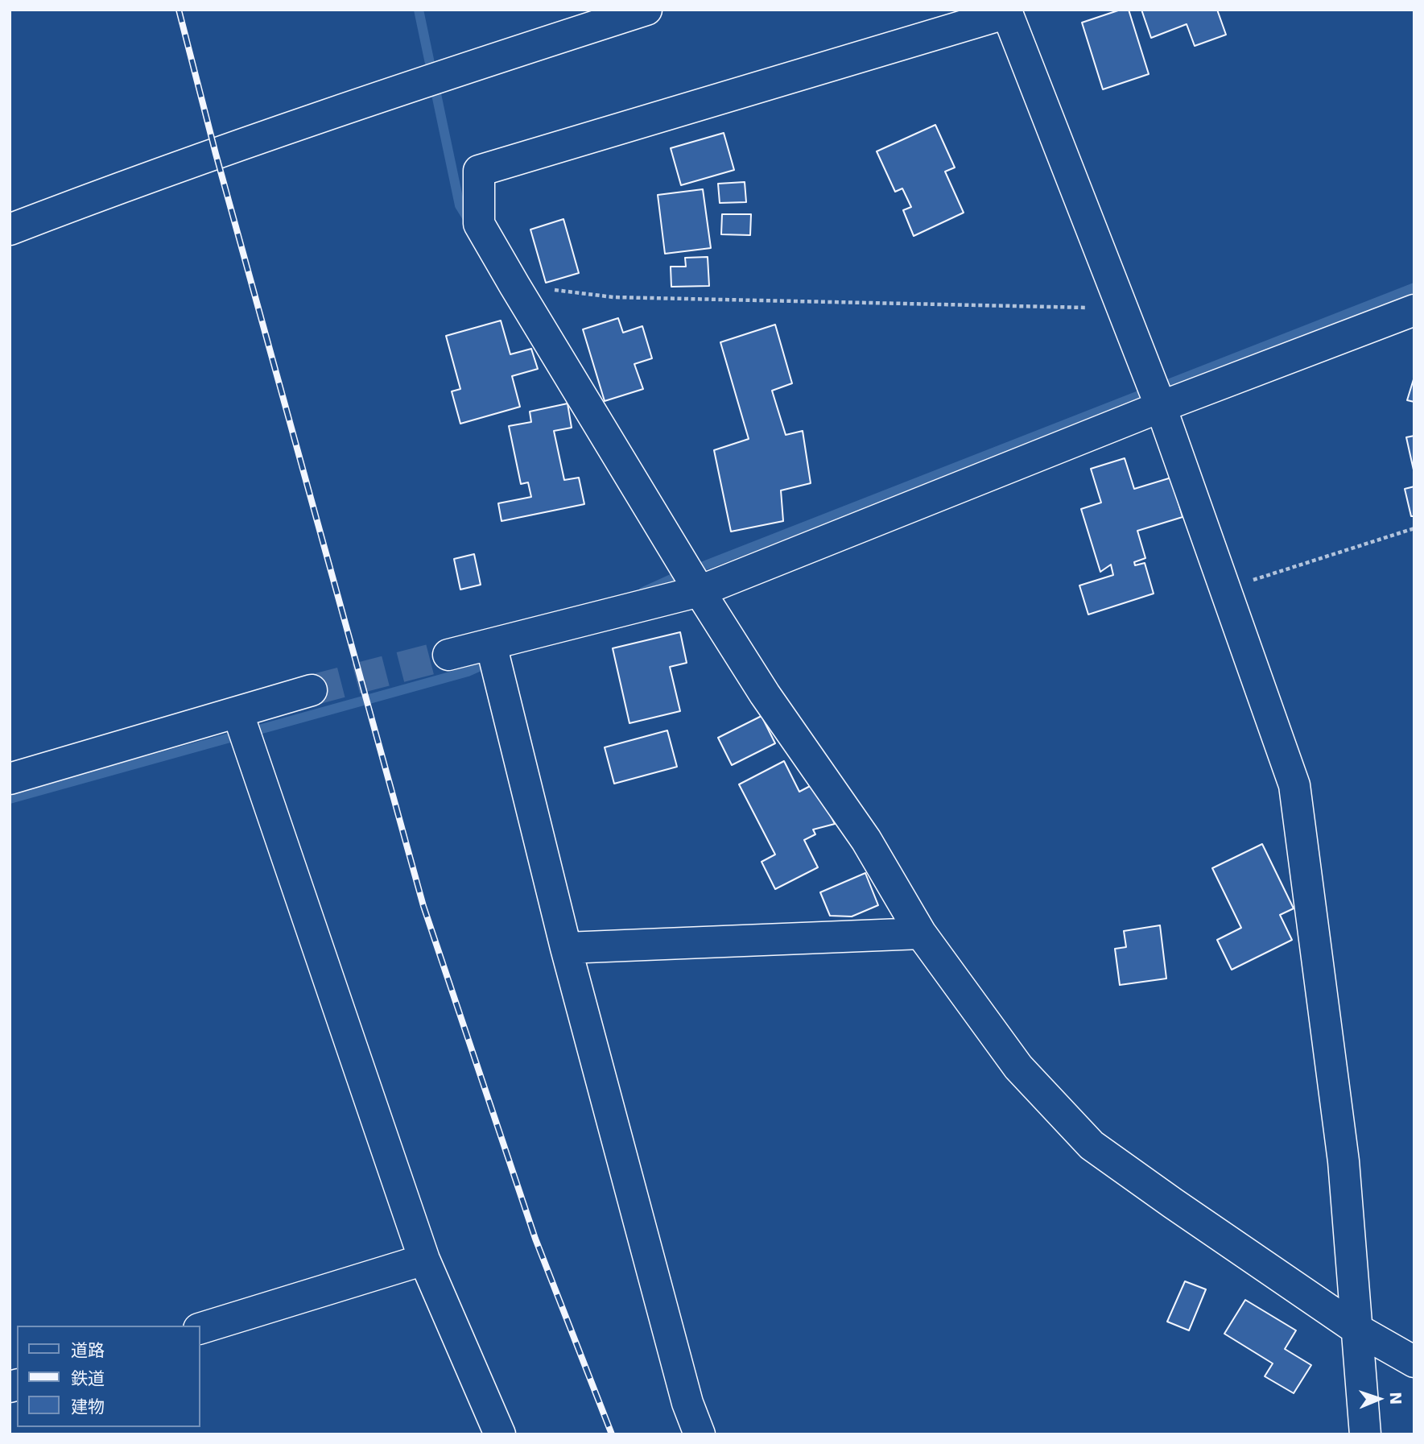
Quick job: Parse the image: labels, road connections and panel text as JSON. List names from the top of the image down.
{
  "legend": ["道路", "鉄道", "建物"],
  "north": "right"
}
